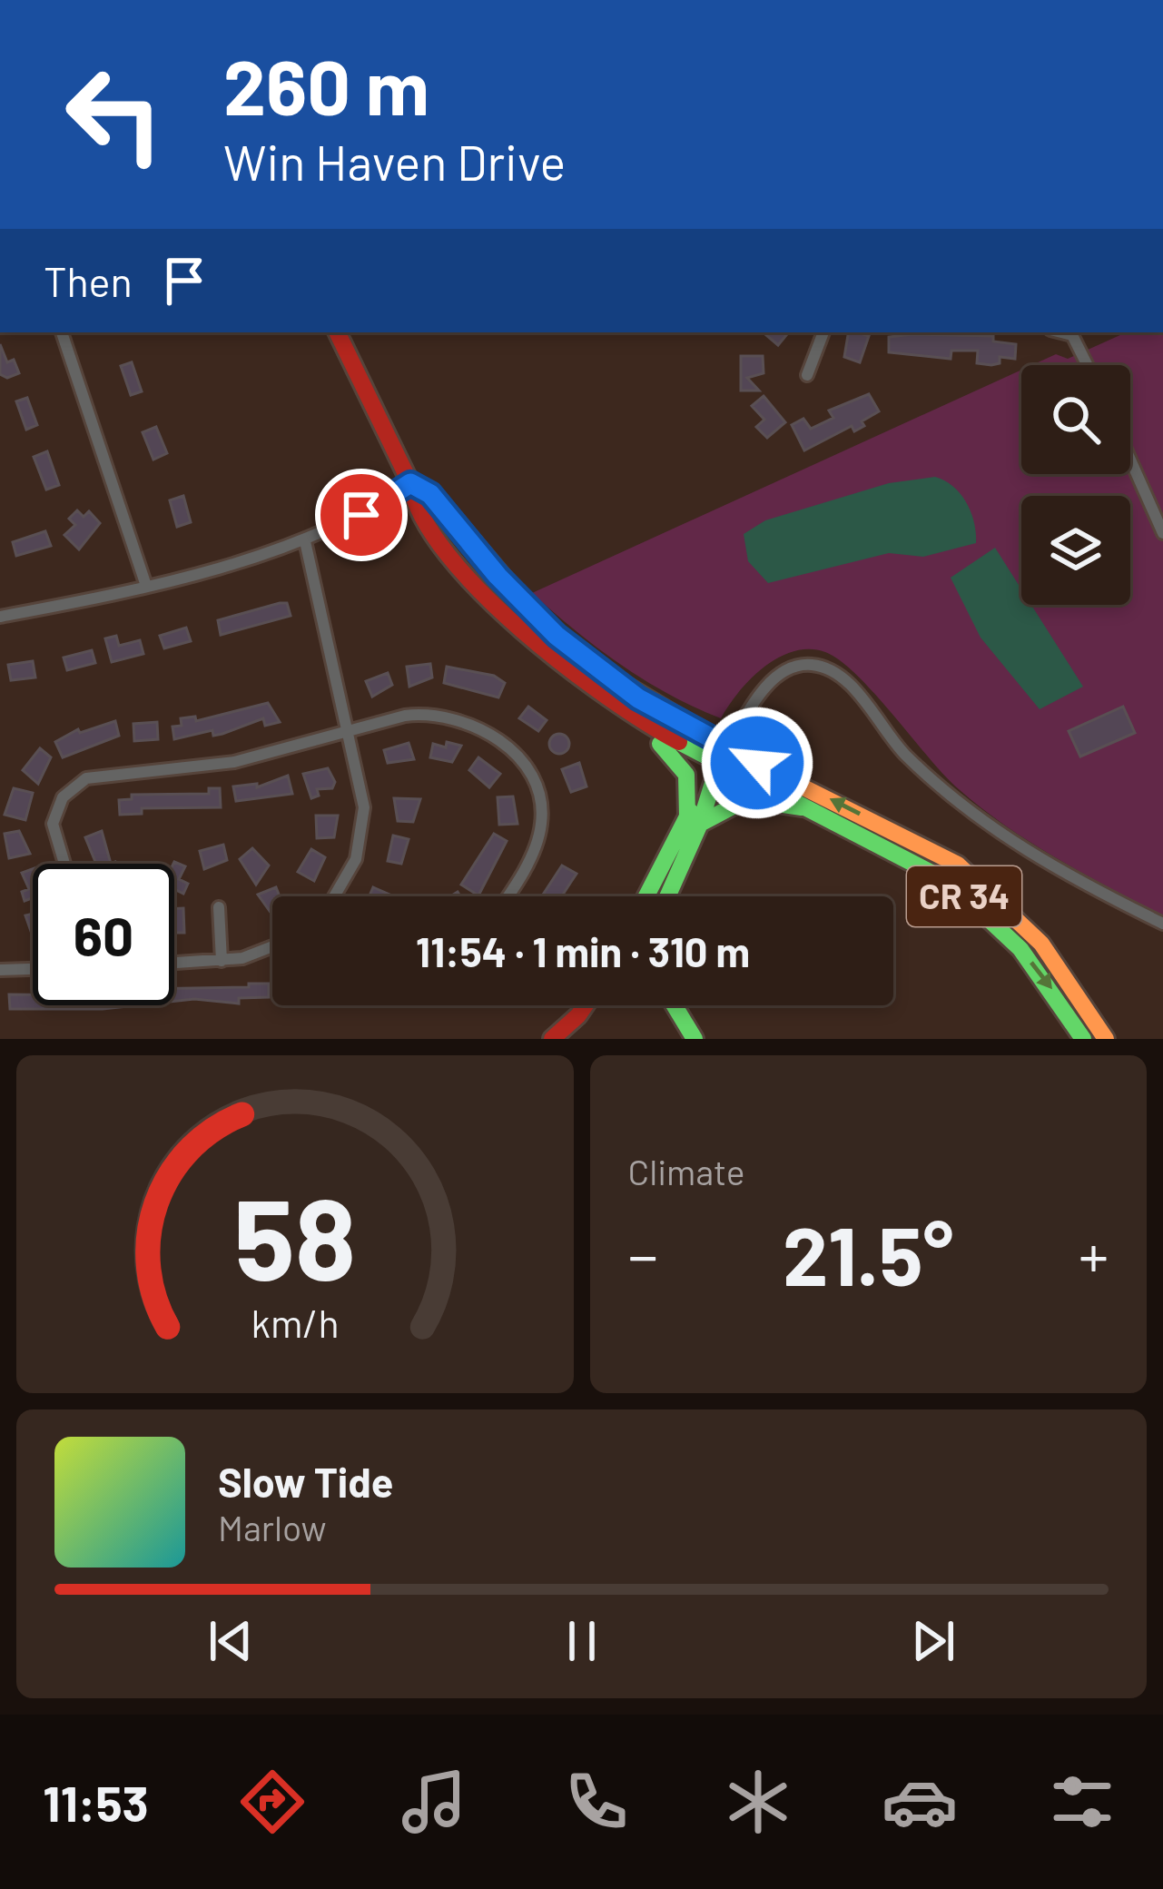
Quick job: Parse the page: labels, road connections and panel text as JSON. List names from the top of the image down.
{
  "streets": {
    "main road": ["CR 34"]
  },
  "page": {
    "turn": ["260 m", "Win Haven Drive"],
    "then": "Then",
    "limit": "60",
    "trip": "11:54 · 1 min · 310 m",
    "tile": "Climate",
    "heat": ["−", "21.5°", "+"],
    "song": ["Slow Tide", "Marlow"],
    "tabs": "11:53",
    "gauge": ["58", "km/h"]
  }
}
